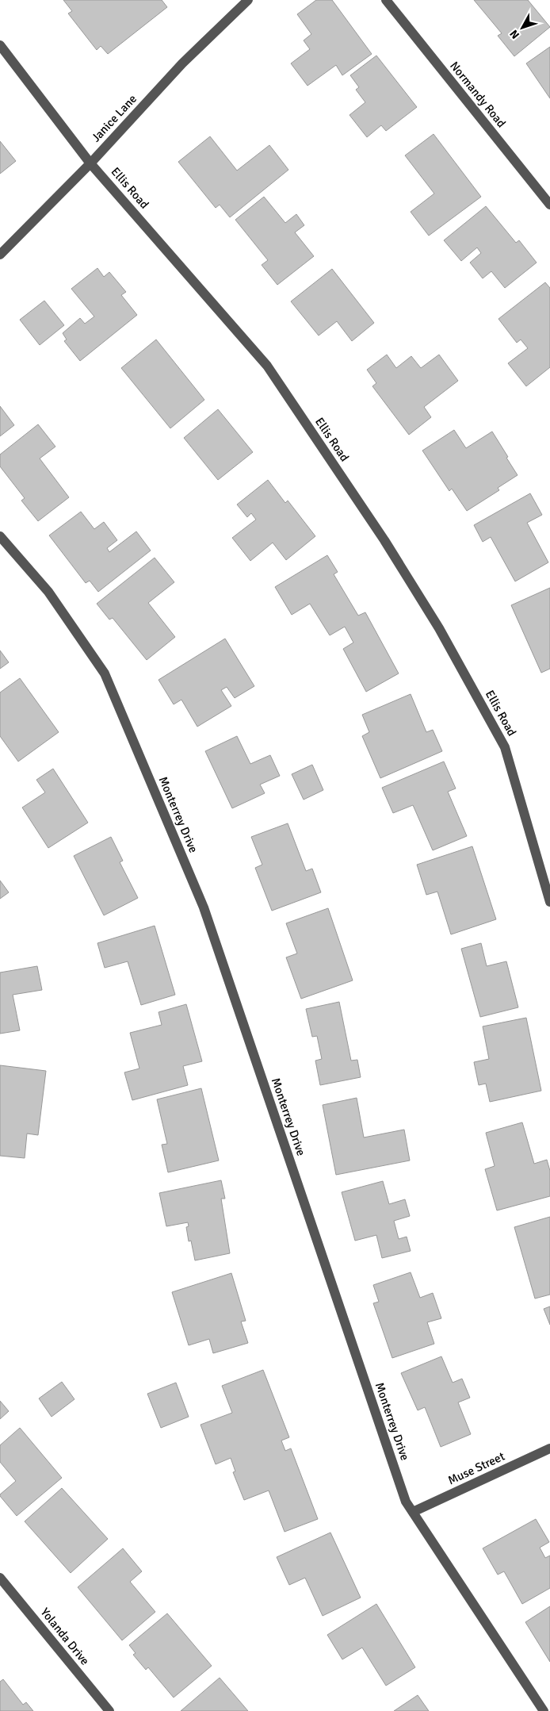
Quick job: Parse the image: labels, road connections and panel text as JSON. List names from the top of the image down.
{
  "streets": {
    "street": [
      "Normandy Road",
      "Janice Lane",
      "Ellis Road",
      "Monterrey Drive",
      "Muse Street",
      "Yolanda Drive"
    ]
  },
  "crossings": [
    ["Janice Lane", "Ellis Road"],
    ["Monterrey Drive", "Muse Street"]
  ],
  "north": "bottom left"
}
